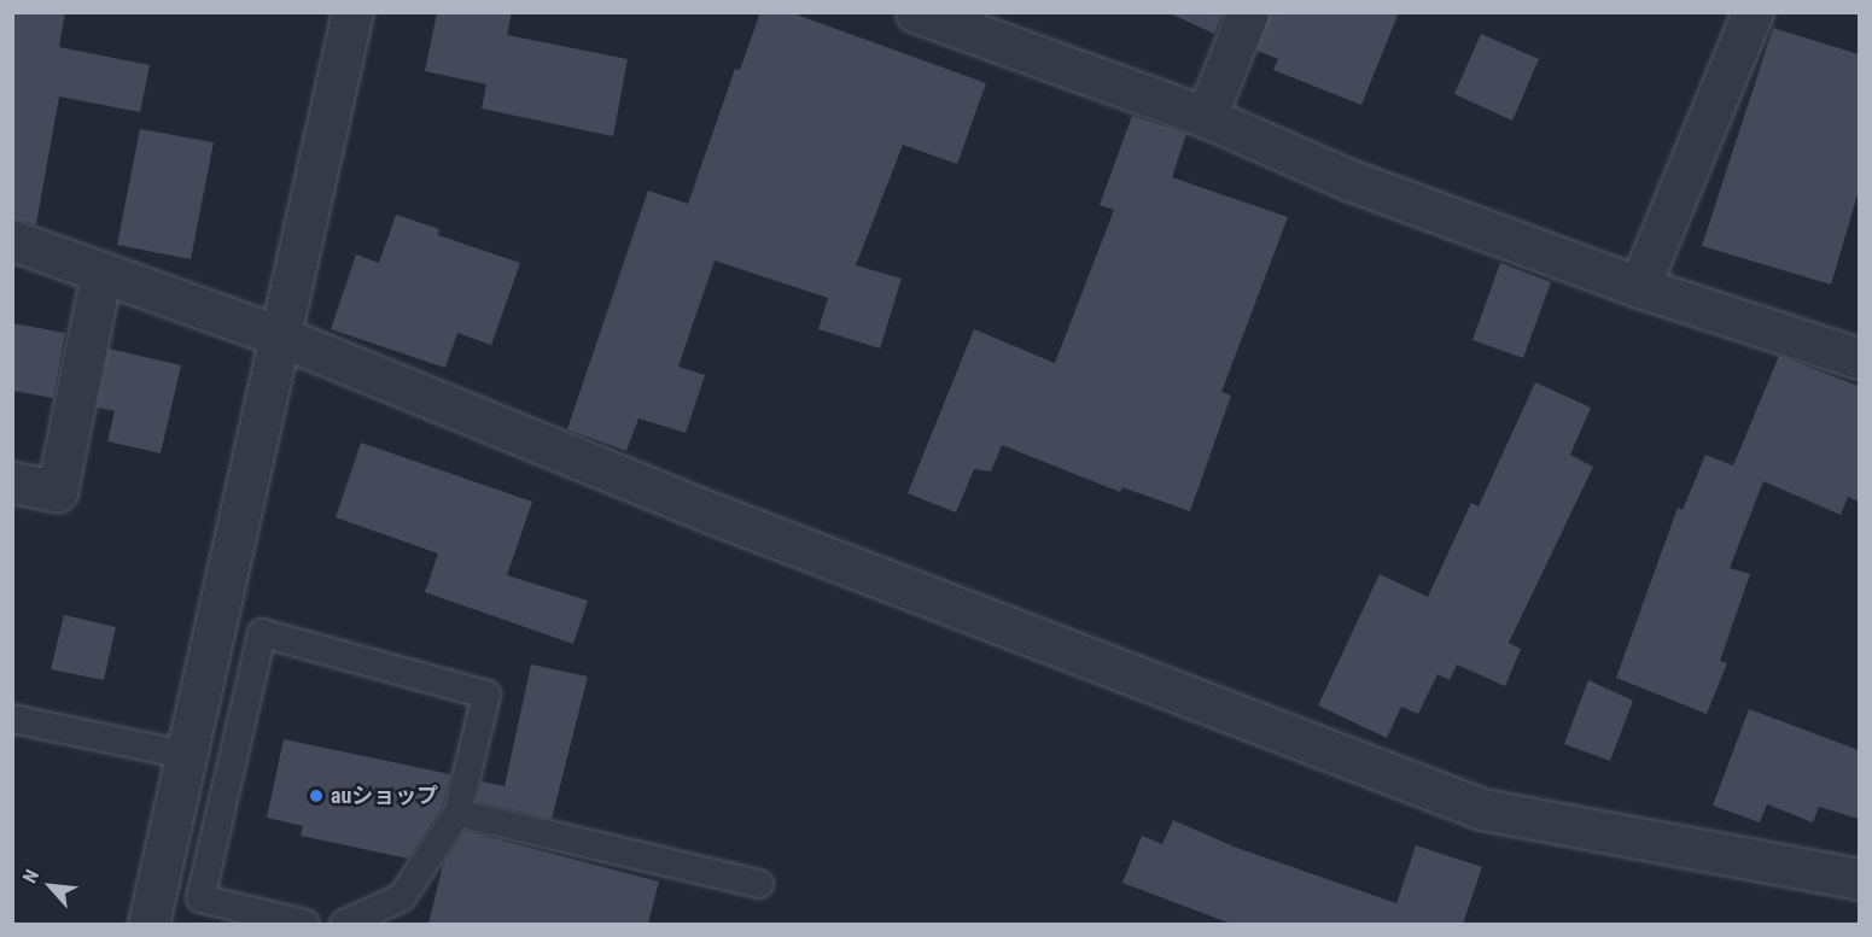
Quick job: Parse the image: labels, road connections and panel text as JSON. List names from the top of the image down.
{
  "places": ["auショップ"],
  "north": "top left"
}
